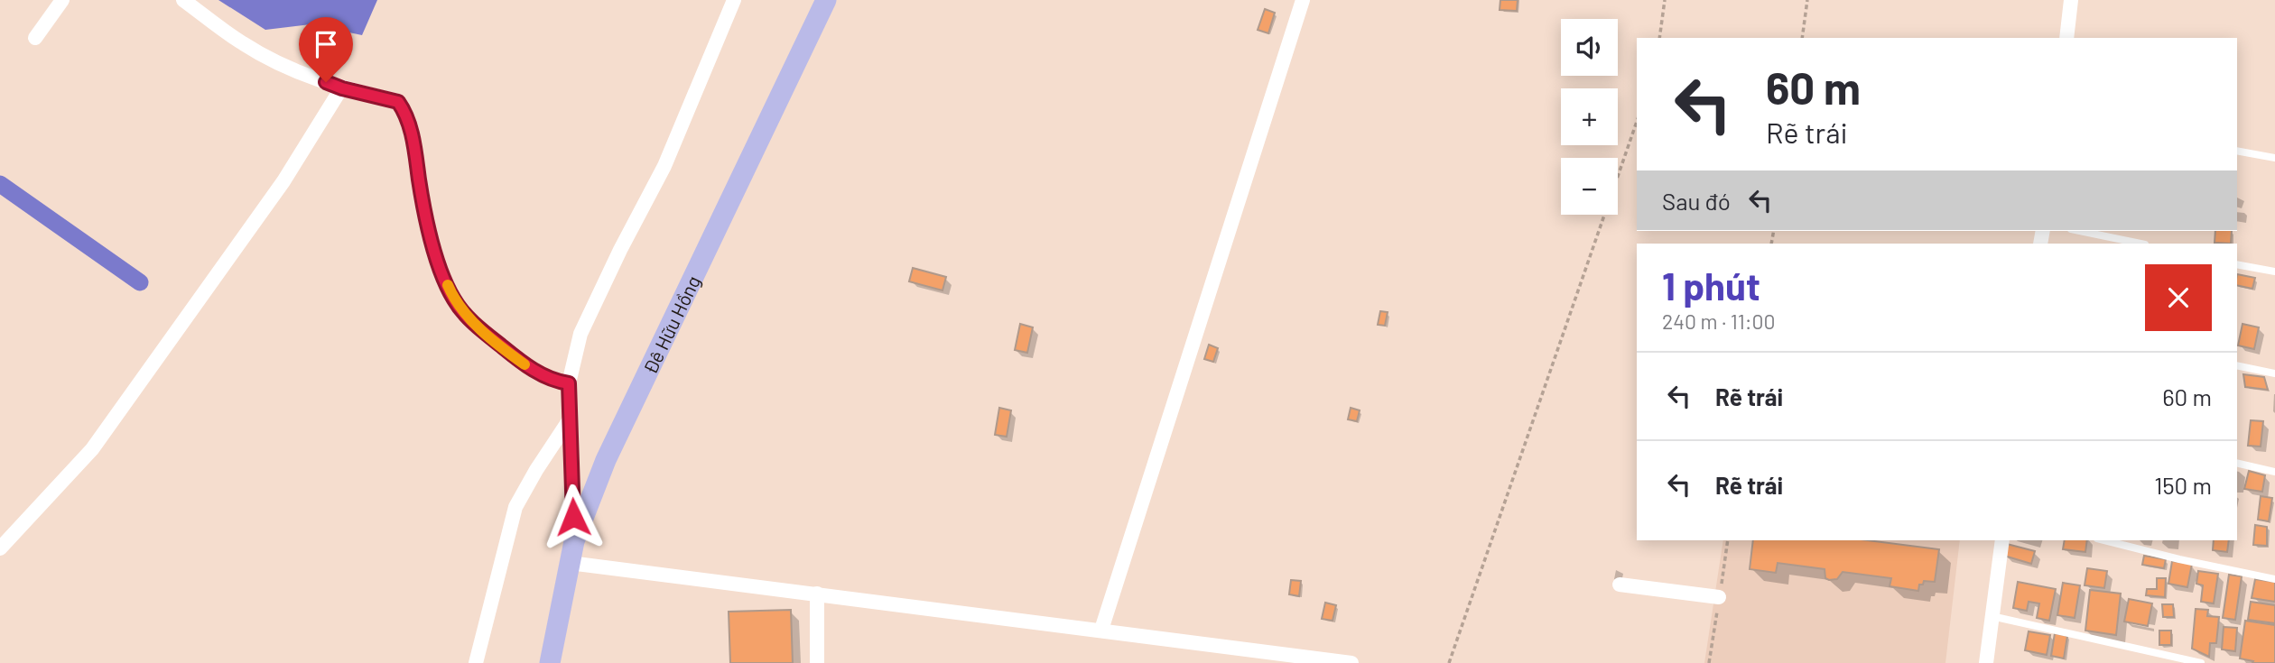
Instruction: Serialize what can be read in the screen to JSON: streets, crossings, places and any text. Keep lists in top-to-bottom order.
{
  "streets": {
    "main road": ["Đê Hữu Hồng"]
  },
  "page": {
    "map_buttons": ["+", "−"],
    "turn": ["60 m", "Rẽ trái"],
    "then": "Sau đó",
    "heading": ["1 phút", "240 m · 11:00"],
    "list": [
      {
        "name": "Rẽ trái",
        "value": "60 m"
      },
      {
        "name": "Rẽ trái",
        "value": "150 m"
      }
    ]
  }
}
